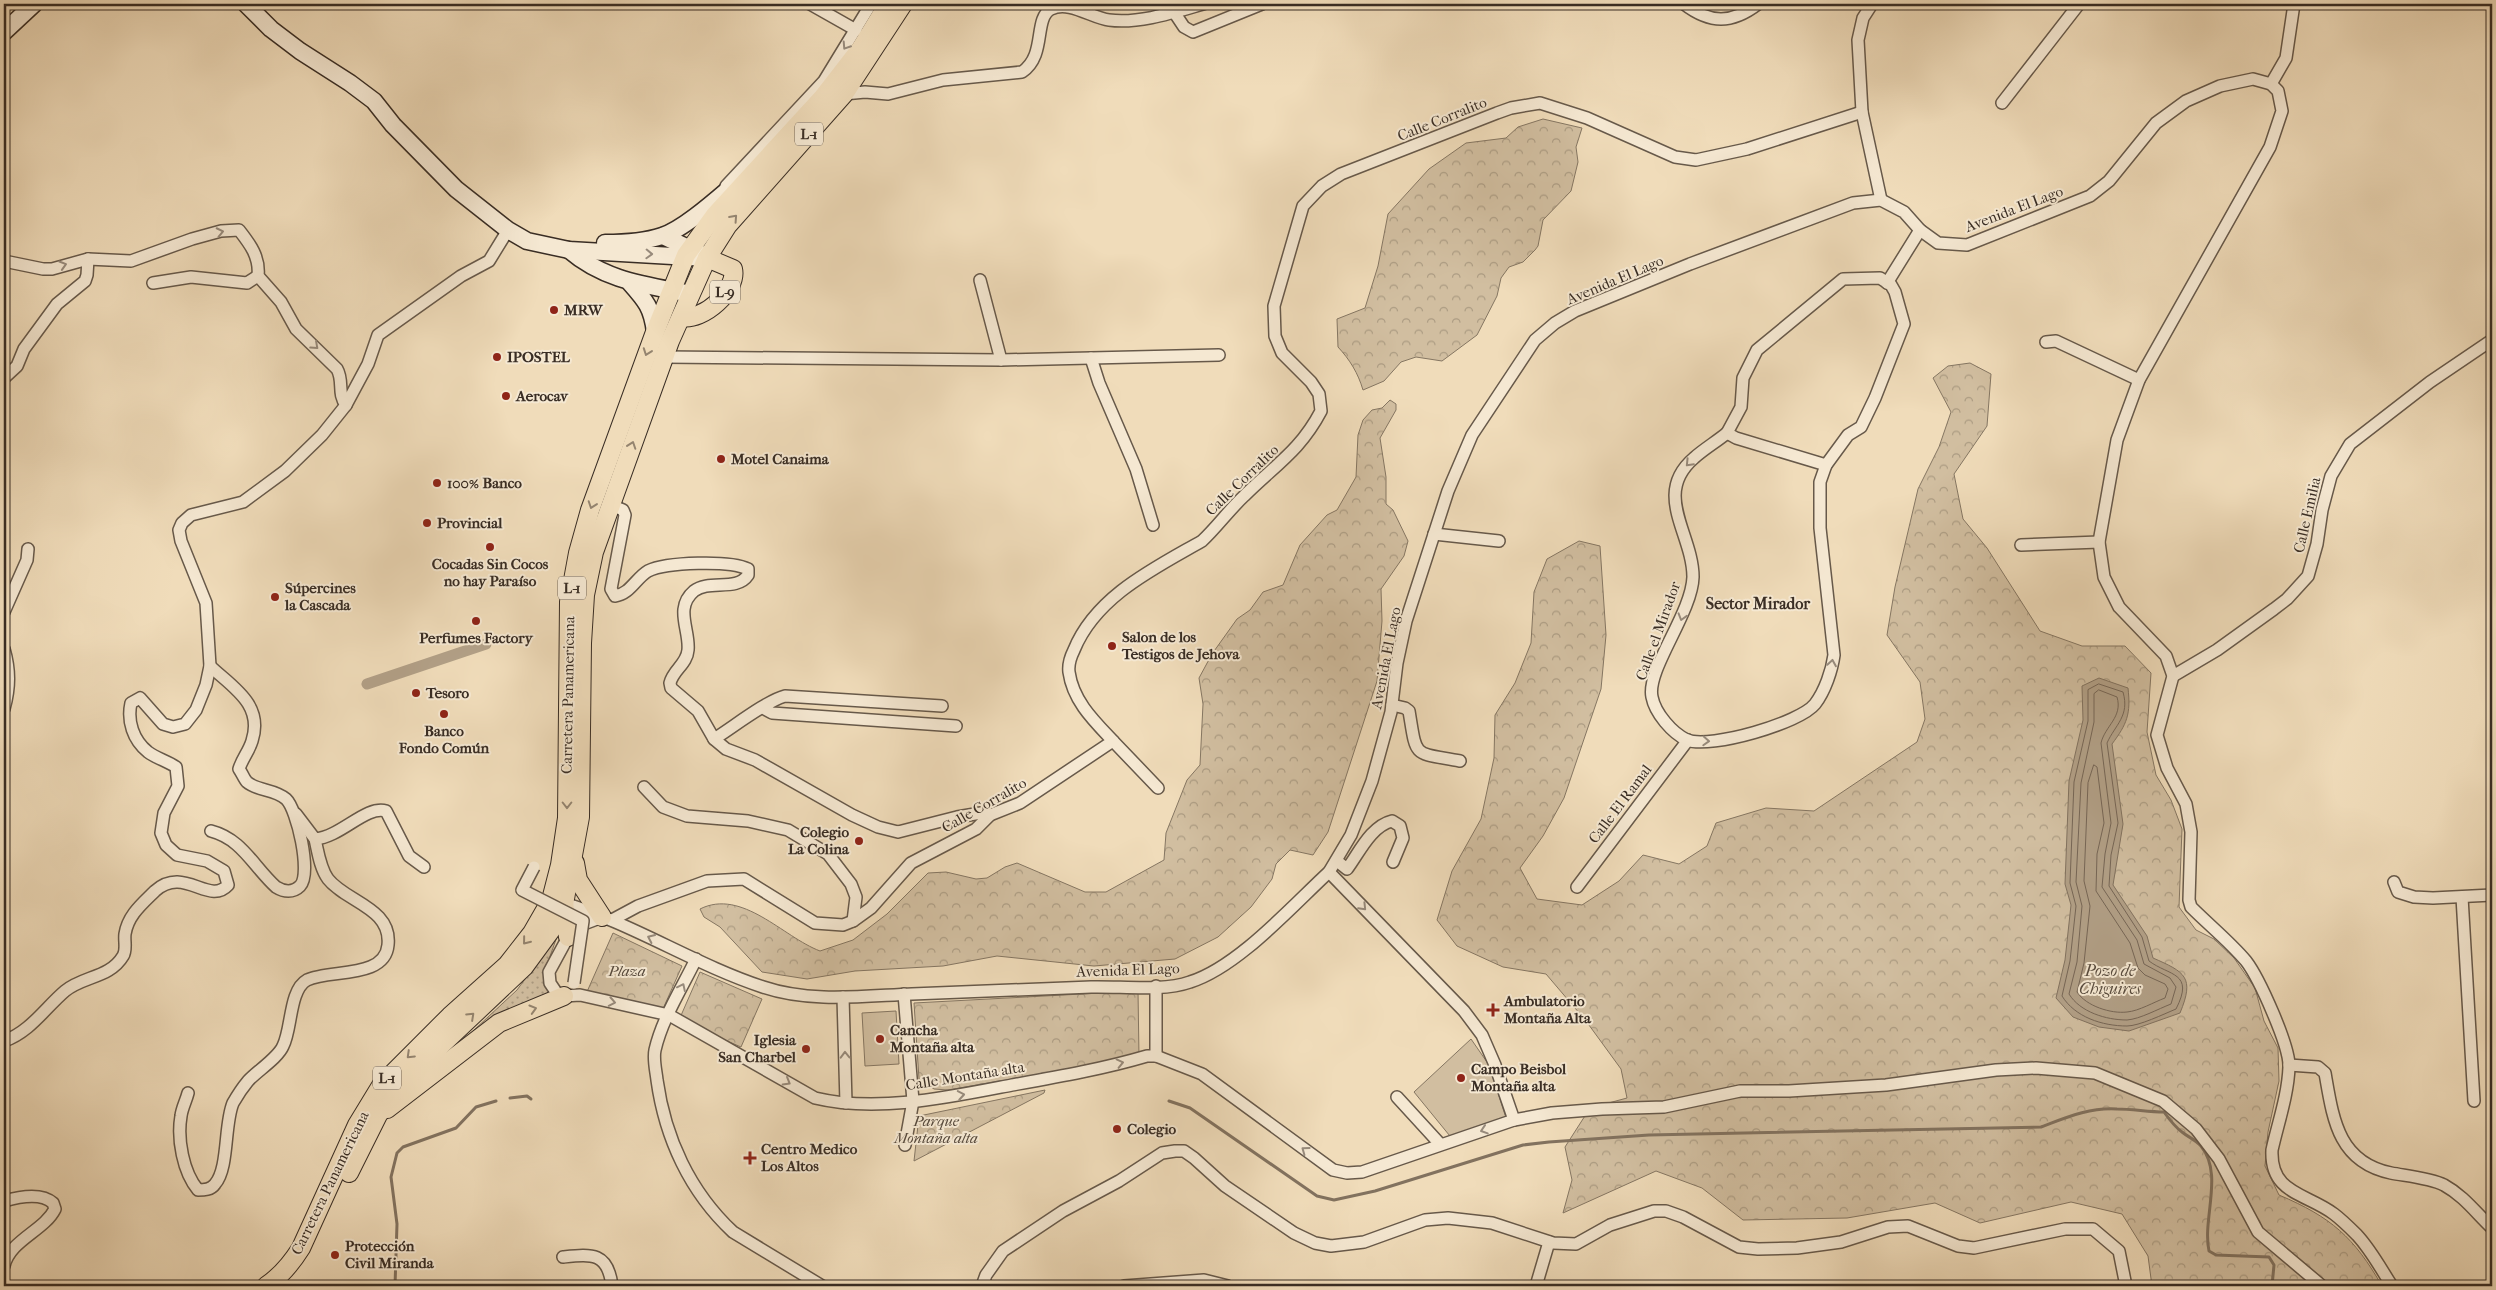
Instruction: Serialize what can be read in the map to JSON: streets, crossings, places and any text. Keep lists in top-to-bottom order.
{
  "streets": {
    "main road": ["L-1", "L-9", "Carretera Panamericana"],
    "street": [
      "Calle Corralito",
      "Avenida El Lago",
      "Calle Emilia",
      "Calle el Mirador",
      "Calle El Ramal",
      "Calle Montaña alta"
    ]
  },
  "crossings": [
    ["Calle Corralito", "L-1"],
    ["Calle Corralito", "Avenida El Lago"],
    ["L-1", "Avenida El Lago"],
    ["L-1", "Carretera Panamericana"],
    ["Avenida El Lago", "Carretera Panamericana"],
    ["L-9", "Carretera Panamericana"],
    ["Calle el Mirador", "Calle El Ramal"]
  ],
  "one_way": ["Calle el Mirador", "Calle Montaña alta"],
  "districts": ["Sector Mirador"],
  "water": ["Pozo de Chiguires"],
  "parks": ["Plaza", "Parque Montaña alta"],
  "places": {
    "other": [
      "MRW",
      "IPOSTEL",
      "Aerocav",
      "Motel Canaima",
      "100% Banco",
      "Provincial",
      "Cocadas Sin Cocos no hay Paraíso",
      "Súpercines la Cascada",
      "Perfumes Factory",
      "Salon de los Testigos de Jehova",
      "Tesoro",
      "Banco Fondo Común",
      "Colegio La Colina",
      "Cancha Montaña alta",
      "Iglesia San Charbel",
      "Campo Beisbol Montaña alta",
      "Colegio",
      "Protección Civil Miranda"
    ],
    "health": ["Ambulatorio Montaña Alta", "Centro Medico Los Altos"]
  }
}
